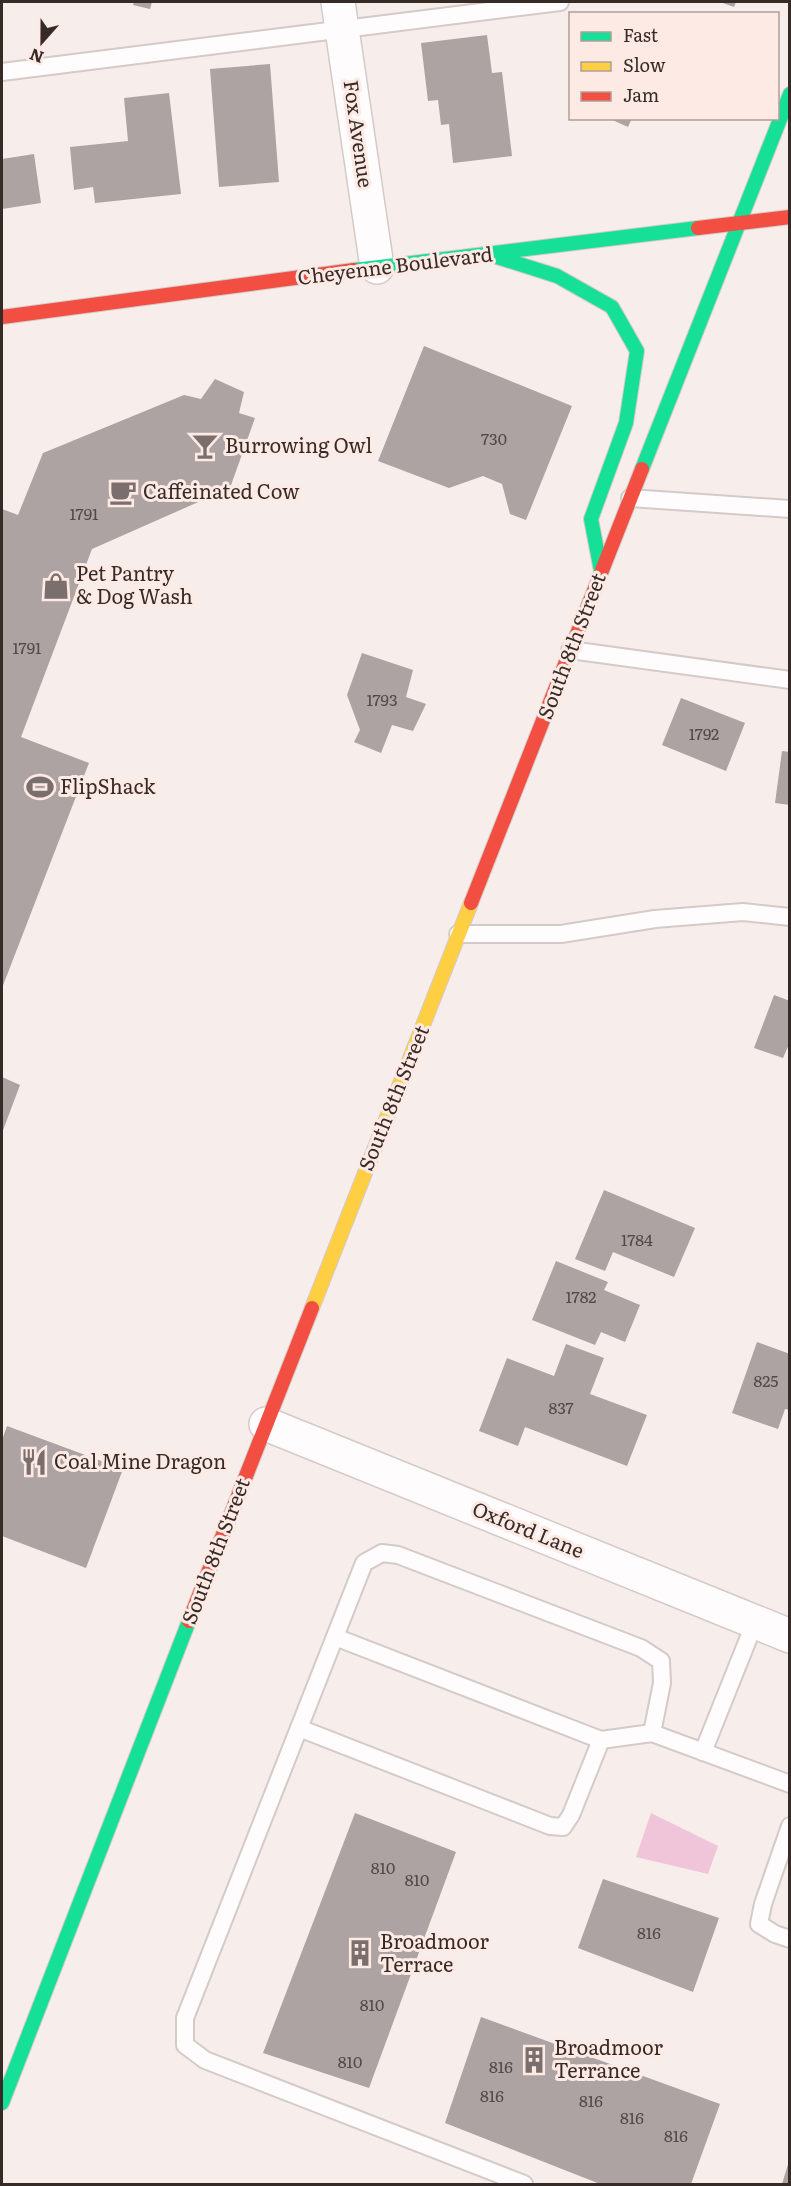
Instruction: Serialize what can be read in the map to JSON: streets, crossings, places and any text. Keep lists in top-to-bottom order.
{
  "streets": {
    "main road": ["Cheyenne Boulevard", "South 8th Street"],
    "street": ["Fox Avenue", "Oxford Lane"]
  },
  "crossings": [
    ["Fox Avenue", "Cheyenne Boulevard"],
    ["Cheyenne Boulevard", "South 8th Street"],
    ["South 8th Street", "Oxford Lane"]
  ],
  "places": {
    "bar": ["Burrowing Owl"],
    "cafe": ["Caffeinated Cow"],
    "shop": ["Pet Pantry & Dog Wash"],
    "sports": ["FlipShack"],
    "restaurant": ["Coal Mine Dragon"],
    "building": ["Broadmoor Terrace", "Broadmoor Terrance"]
  },
  "house_numbers": [
    "730",
    "1791",
    "1791",
    "1793",
    "1792",
    "1784",
    "1782",
    "825",
    "837",
    "810",
    "810",
    "816",
    "810",
    "810",
    "816",
    "816",
    "816",
    "816",
    "816"
  ],
  "legend": ["Fast", "Slow", "Jam"],
  "north": "bottom"
}
